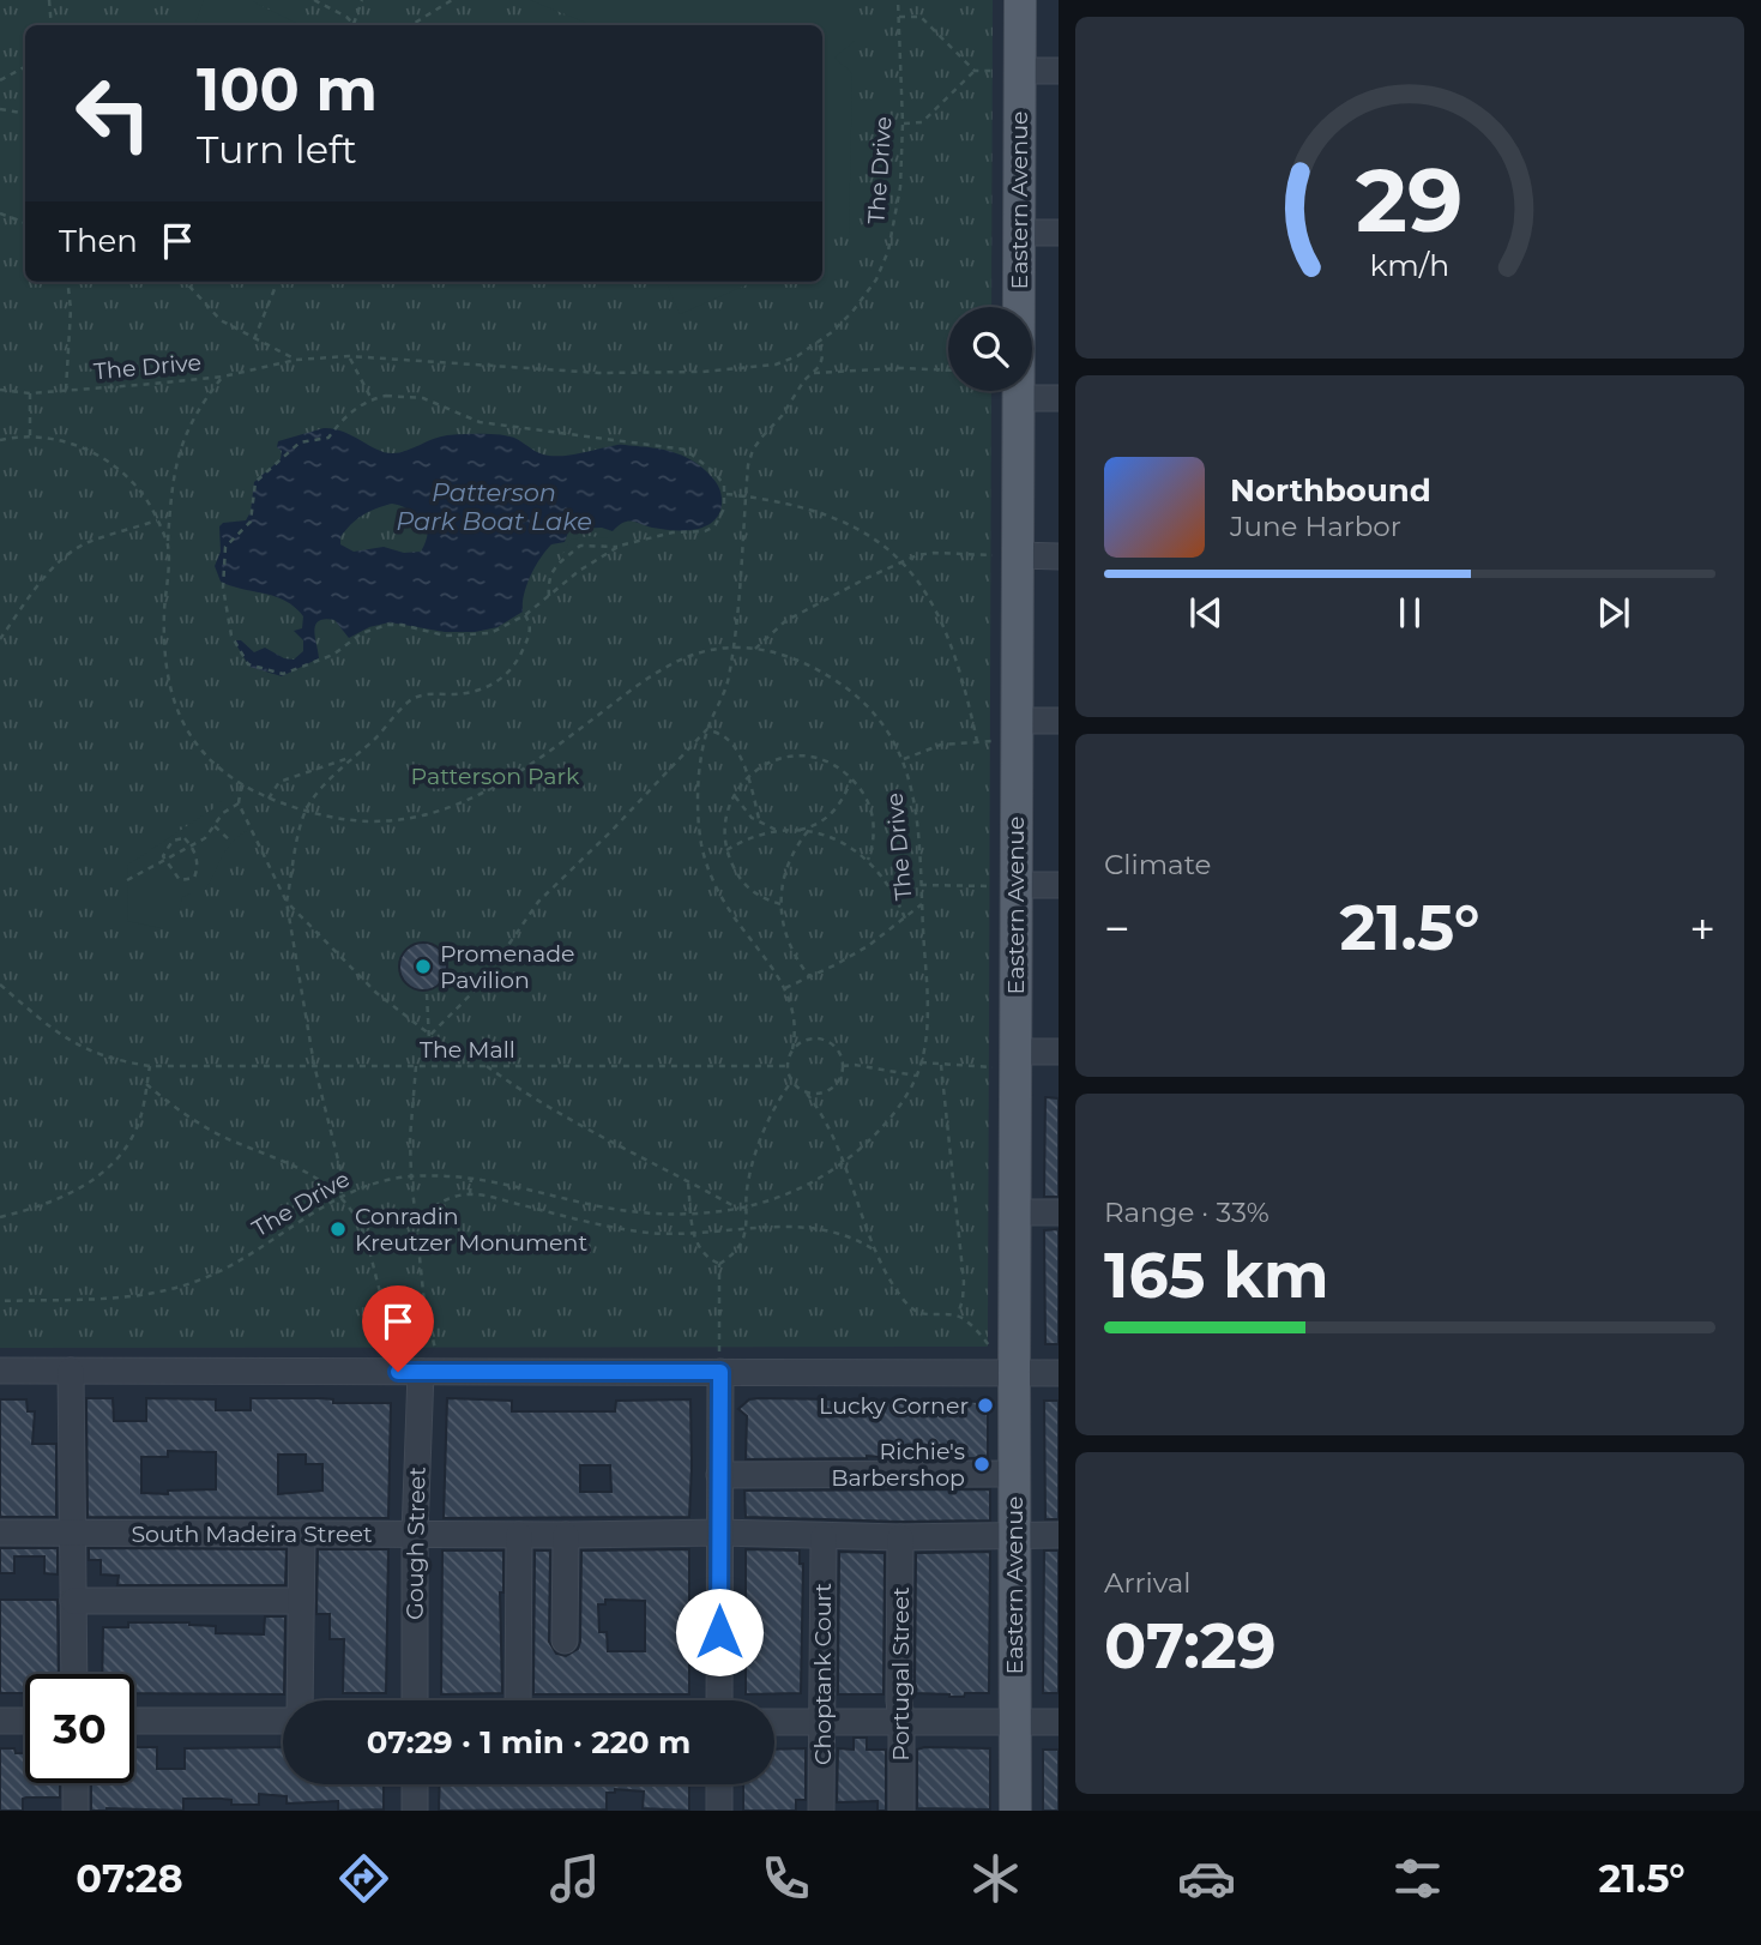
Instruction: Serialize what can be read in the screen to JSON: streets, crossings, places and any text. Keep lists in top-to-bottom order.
{
  "streets": {
    "main road": ["Eastern Avenue"],
    "street": [
      "South Madeira Street",
      "Gough Street",
      "Choptank Court",
      "Portugal Street"
    ],
    "path": ["The Drive", "The Mall"]
  },
  "crossings": [
    ["Eastern Avenue", "South Madeira Street"],
    ["South Madeira Street", "Gough Street"],
    ["South Madeira Street", "Choptank Court"],
    ["South Madeira Street", "Portugal Street"]
  ],
  "water": ["Patterson Park Boat Lake"],
  "parks": ["Patterson Park"],
  "places": [
    "Promenade Pavilion",
    "Conradin Kreutzer Monument",
    "Lucky Corner",
    "Richie's Barbershop"
  ],
  "page": {
    "turn": ["100 m", "Turn left"],
    "then": "Then",
    "song": ["Northbound", "June Harbor"],
    "tile": [
      "Climate",
      ["Range · 33%", "165 km"],
      ["Arrival", "07:29"]
    ],
    "heat": ["−", "21.5°", "+"],
    "limit": "30",
    "trip": "07:29 · 1 min · 220 m",
    "tabs": ["07:28", "21.5°"],
    "gauge": ["29", "km/h"]
  }
}
